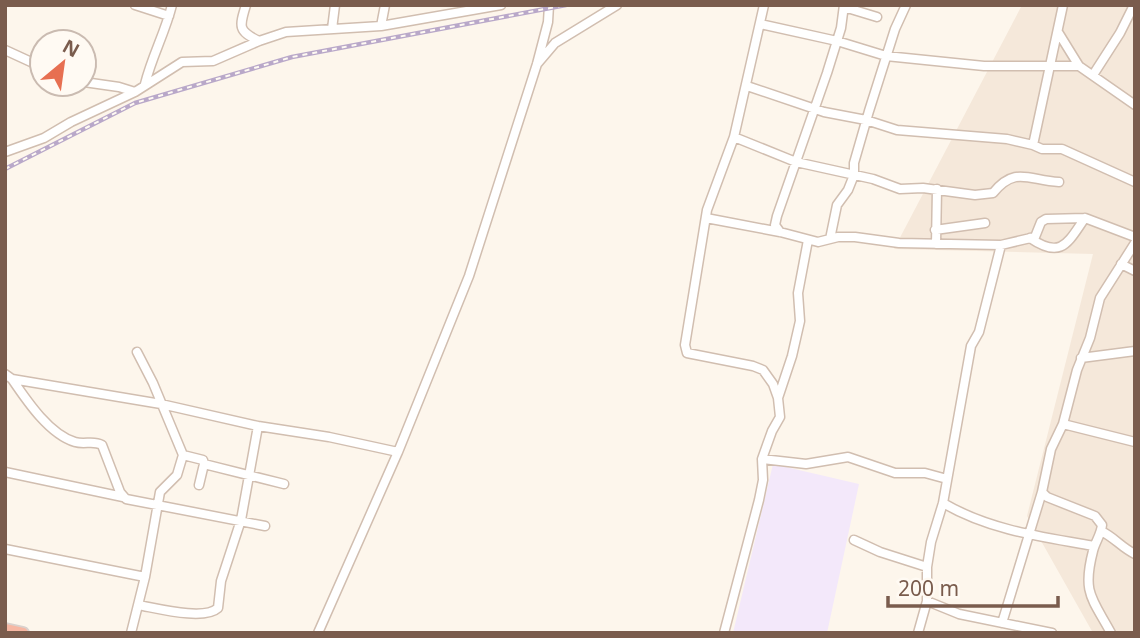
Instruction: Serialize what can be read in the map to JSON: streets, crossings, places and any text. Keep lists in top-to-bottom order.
{
  "scale_bar": "200 m",
  "north": "top right"
}
